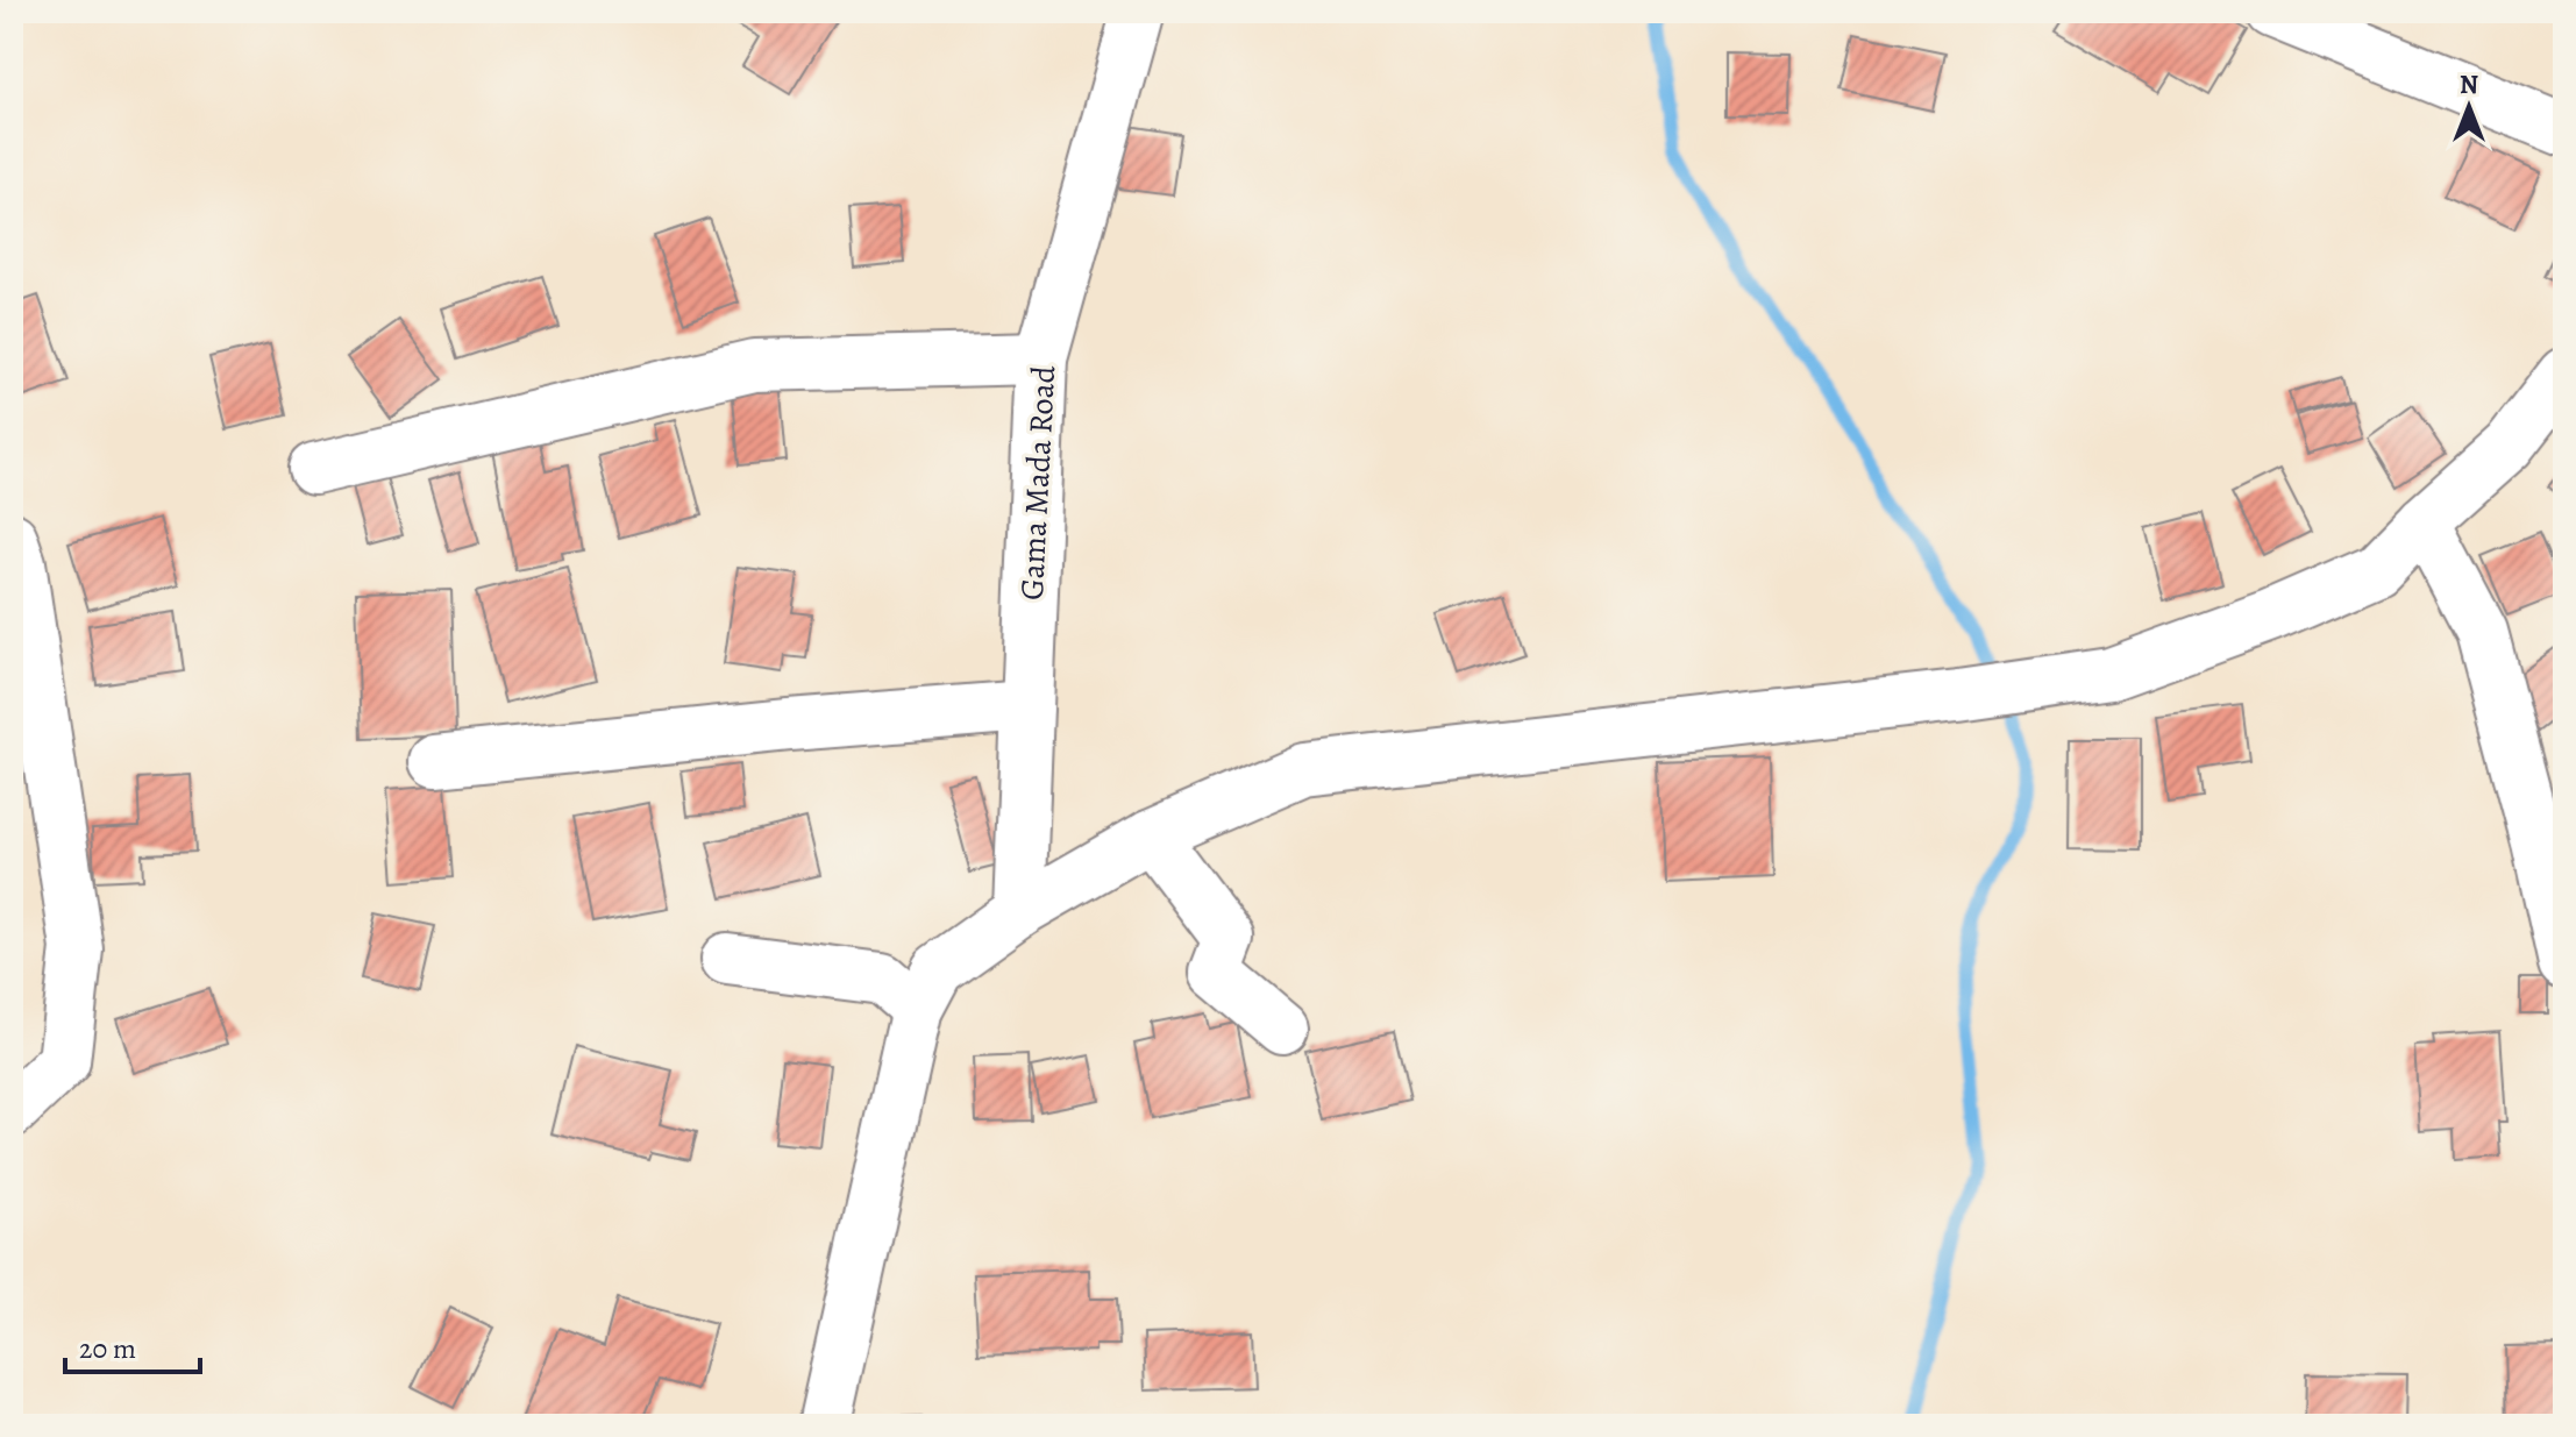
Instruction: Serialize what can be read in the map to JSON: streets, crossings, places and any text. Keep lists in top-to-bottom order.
{
  "streets": {
    "street": ["Gama Mada Road"]
  },
  "scale_bar": "20 m",
  "north": "top"
}
